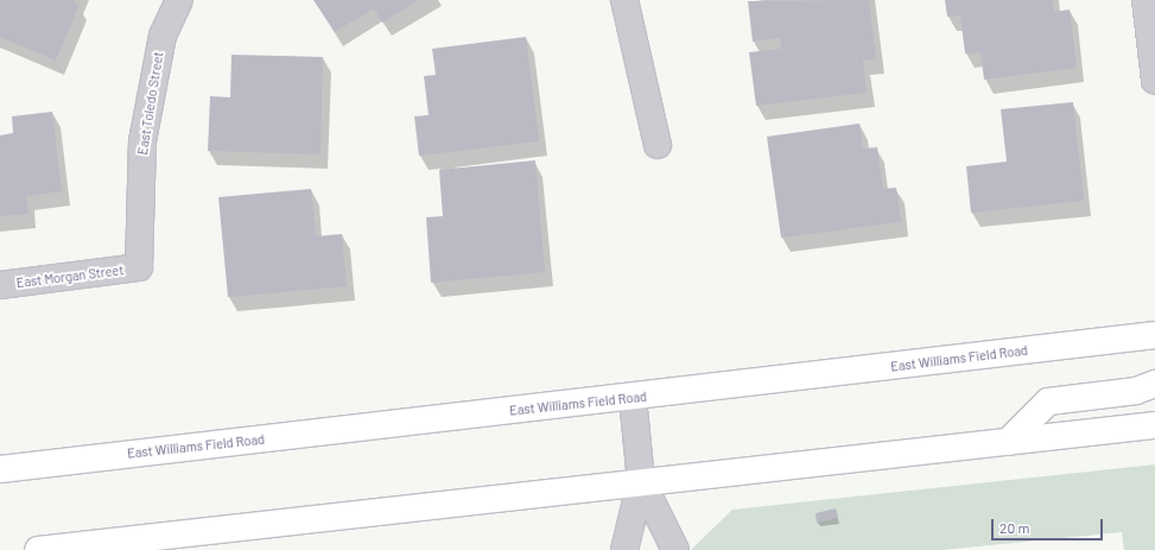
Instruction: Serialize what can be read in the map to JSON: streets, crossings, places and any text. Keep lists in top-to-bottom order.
{
  "streets": {
    "main road": ["East Williams Field Road"],
    "street": ["East Toledo Street", "East Morgan Street"]
  },
  "crossings": [
    ["East Toledo Street", "East Morgan Street"]
  ],
  "scale_bar": "20 m"
}
